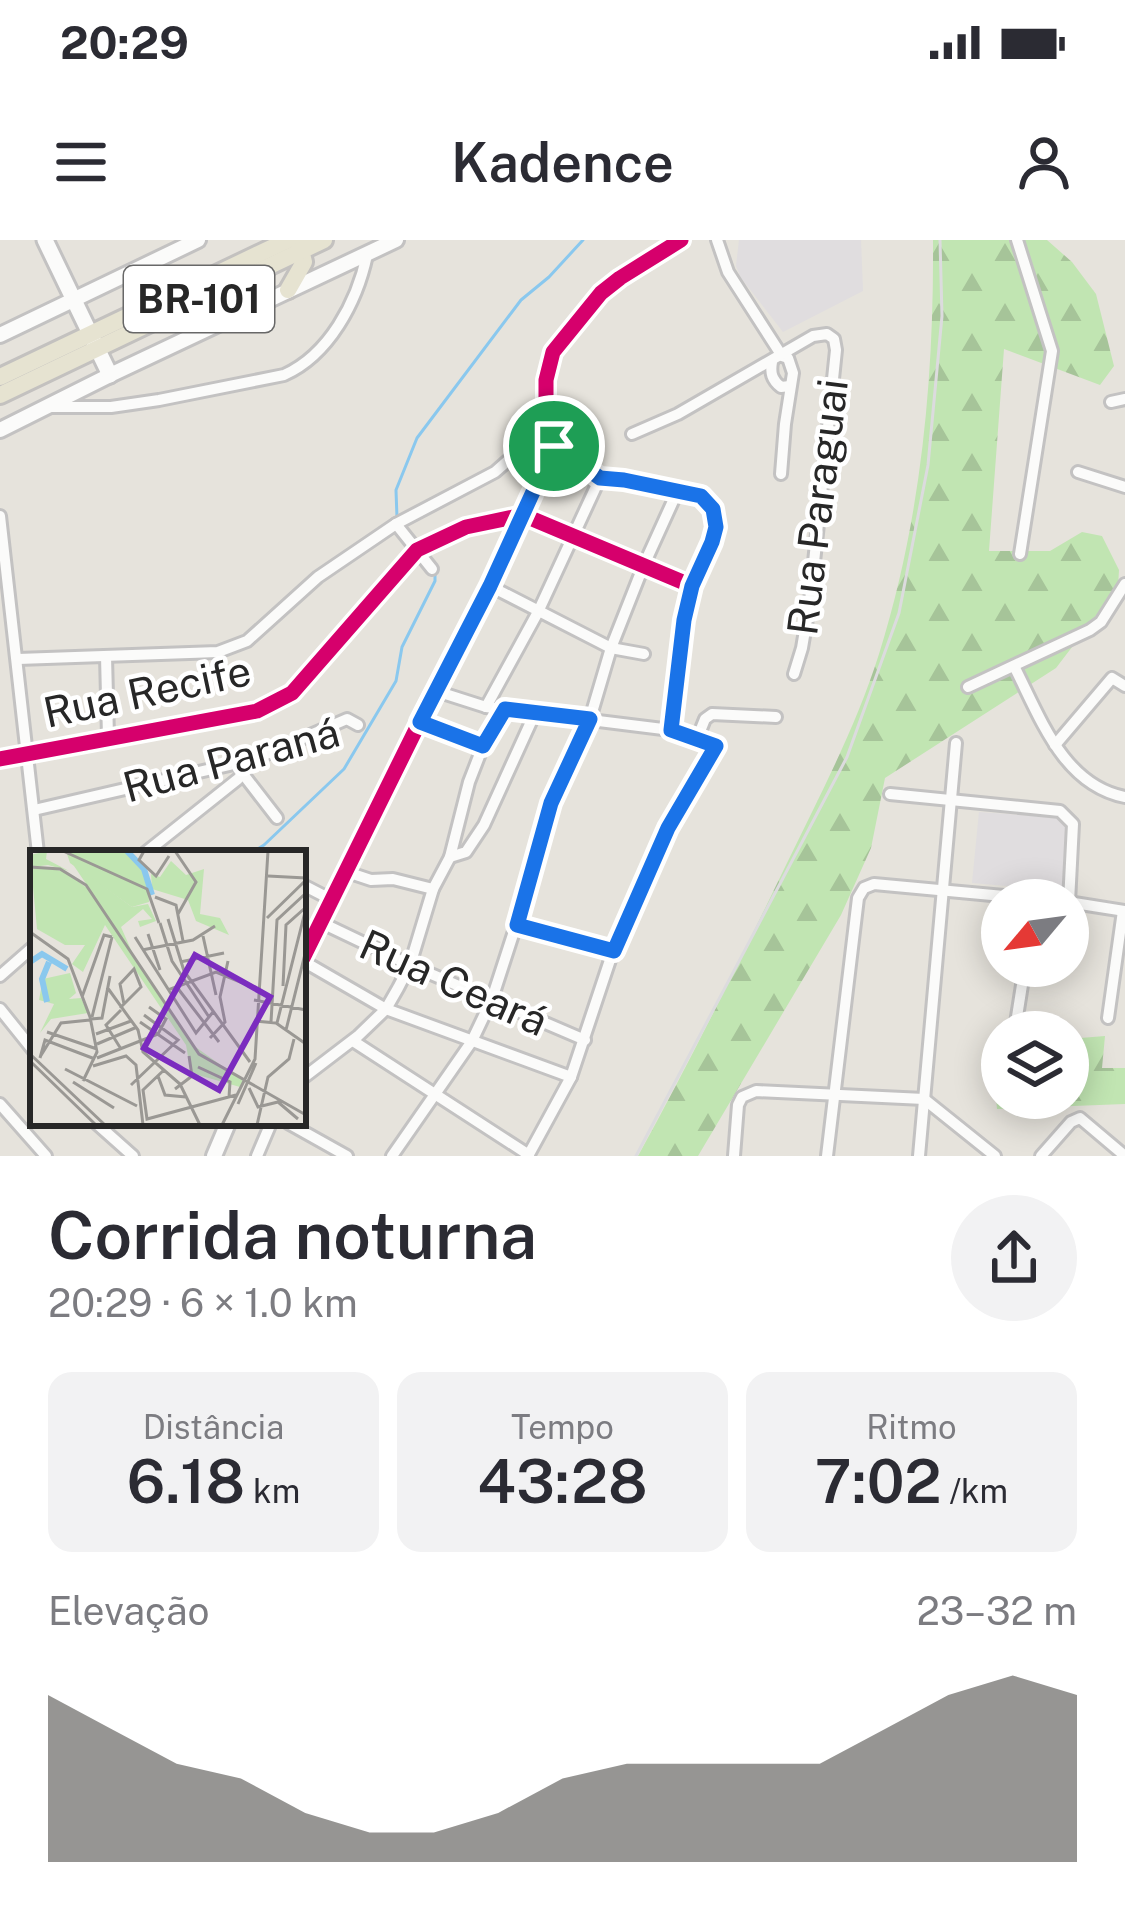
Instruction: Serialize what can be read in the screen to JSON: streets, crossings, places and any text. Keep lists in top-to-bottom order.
{
  "streets": {
    "main road": ["BR-101"],
    "street": [
      "Rua Paraguai",
      "Rua Recife",
      "Rua Paraná",
      "Rua Ceará"
    ]
  },
  "north": "bottom left",
  "page": {
    "status": "20:29",
    "header": "Kadence",
    "heading": ["Corrida noturna", "20:29 · 6 × 1.0 km"],
    "stats": [
      ["Distância", "6.18 km"],
      ["Tempo", "43:28"],
      ["Ritmo", "7:02 /km"]
    ],
    "chart": ["Elevação", "23–32 m"]
  }
}
